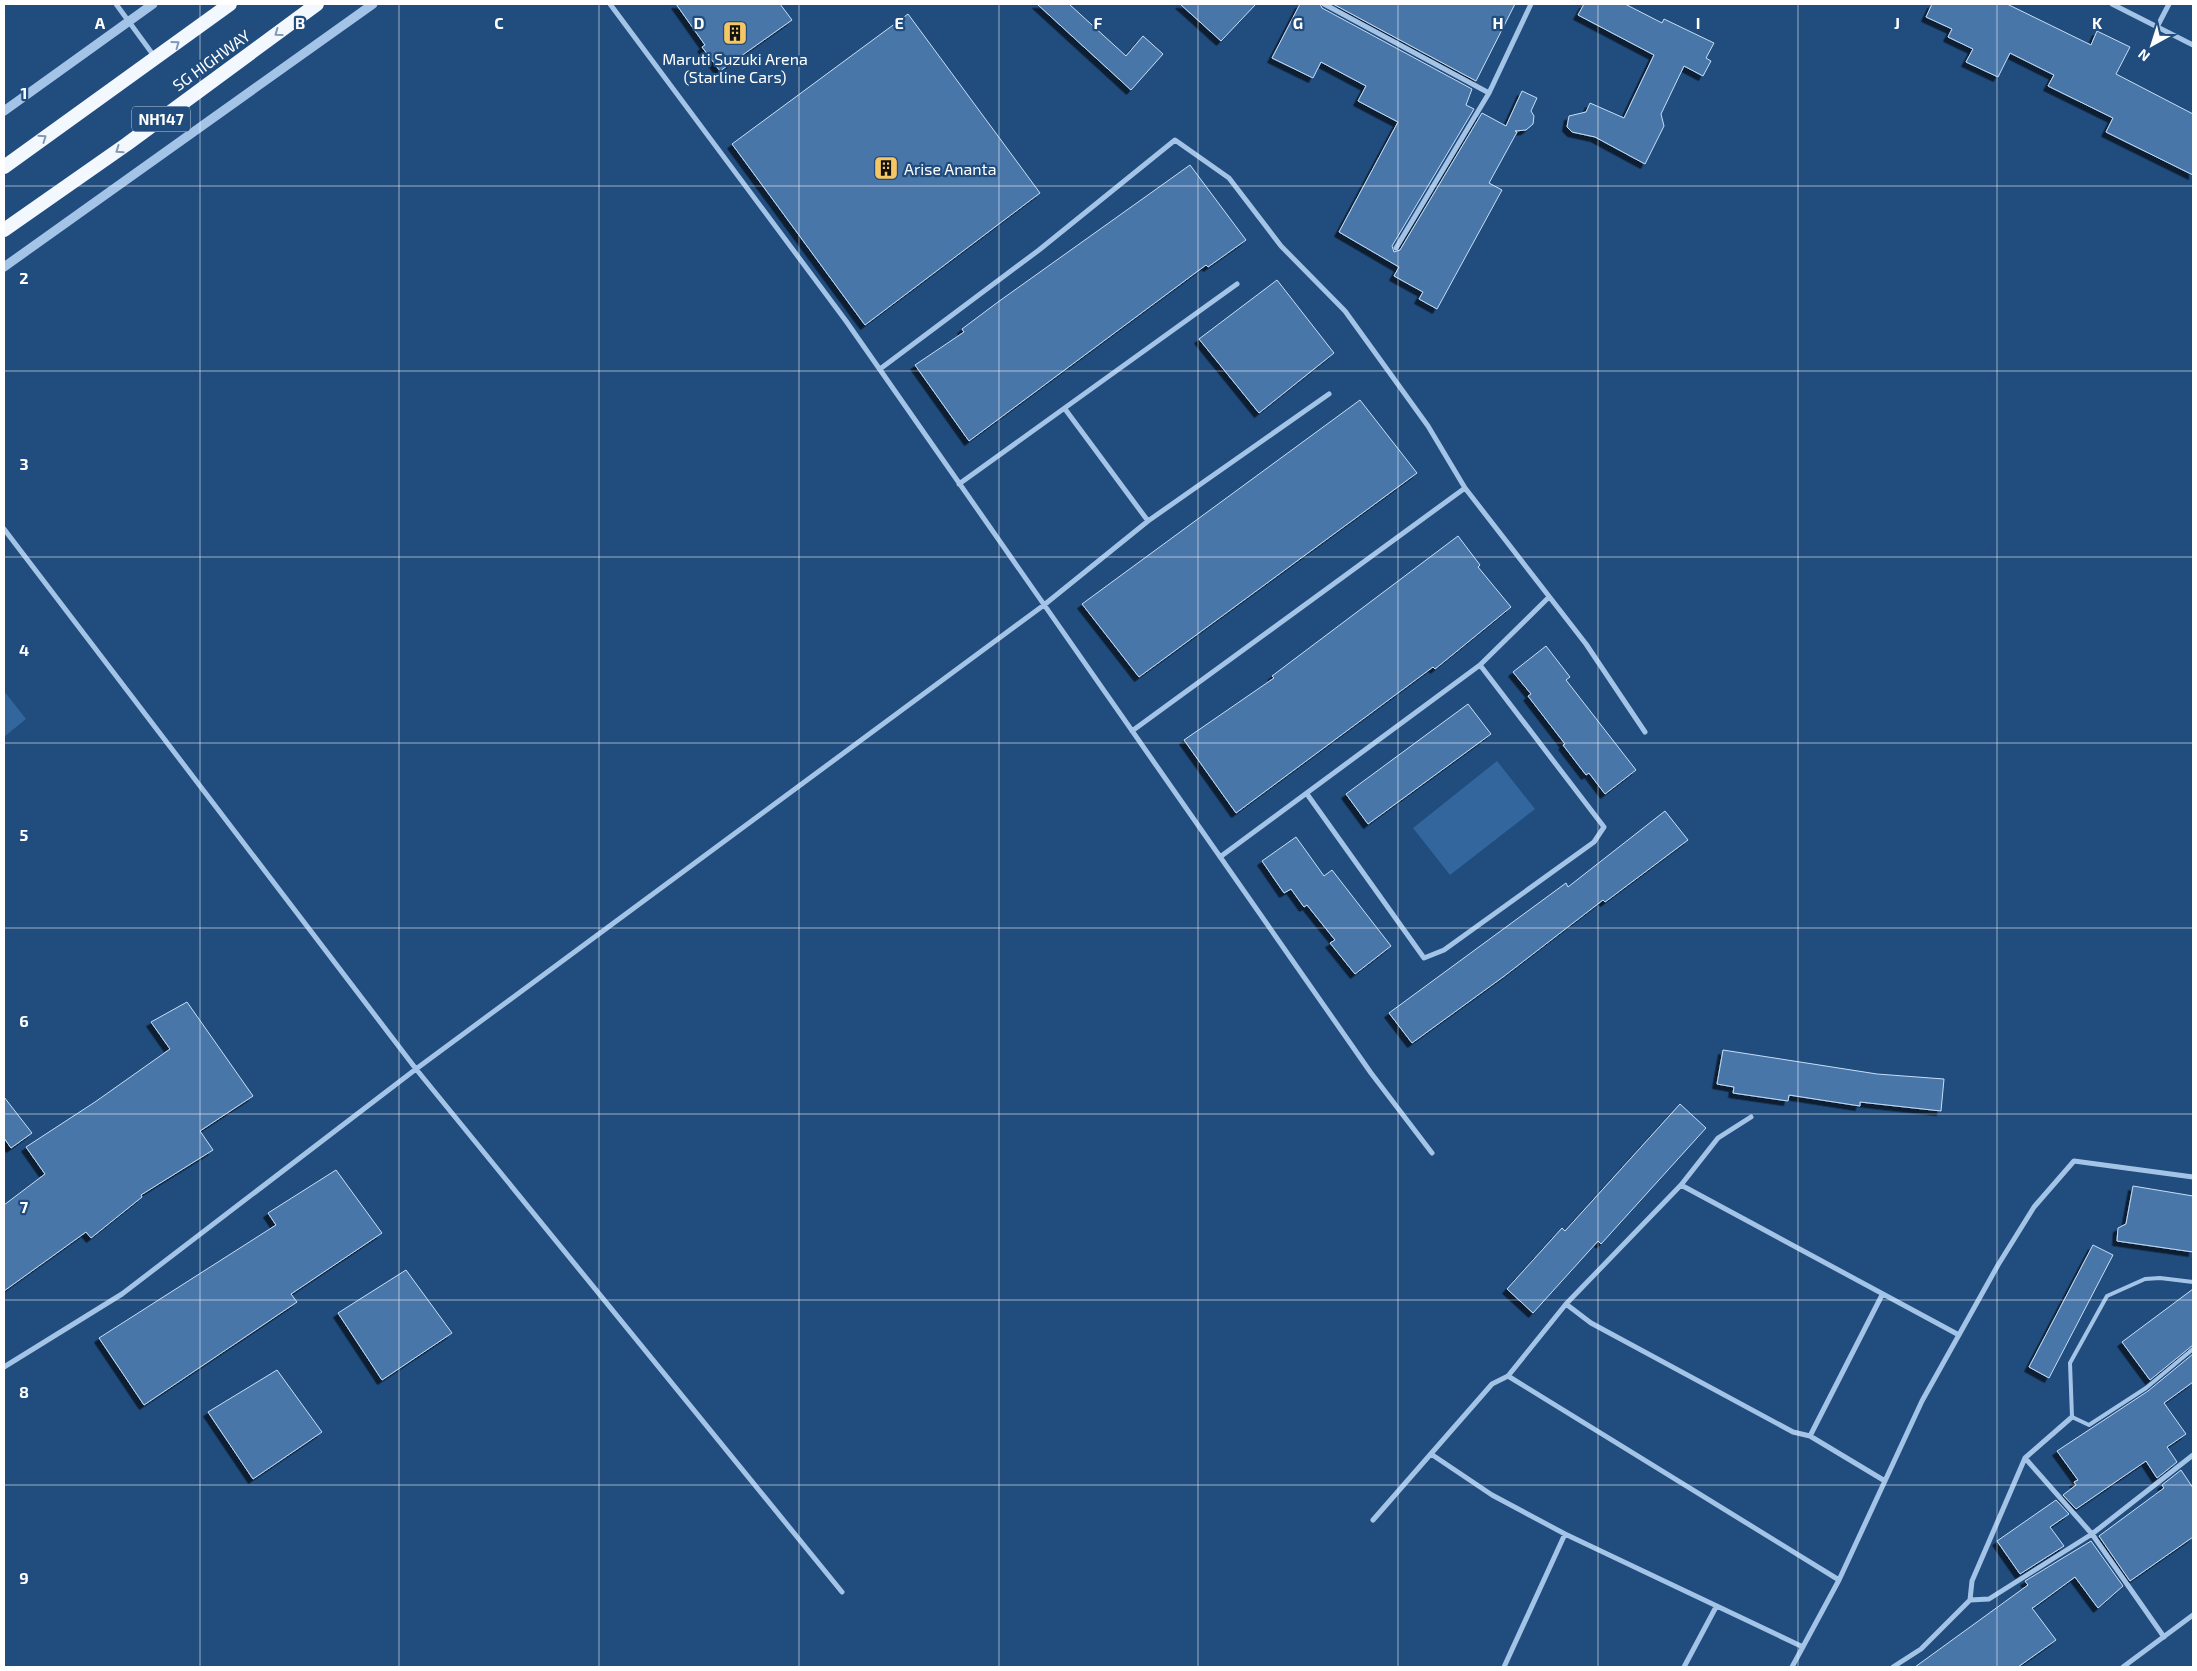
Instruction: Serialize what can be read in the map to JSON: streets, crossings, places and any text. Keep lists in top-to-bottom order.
{
  "streets": {
    "highway": ["SG HIGHWAY", "NH147"]
  },
  "places": {
    "building": ["Maruti Suzuki Arena (Starline Cars)", "Arise Ananta"]
  },
  "north": "bottom left",
  "grid": {
    "columns": [
      "A",
      "B",
      "C",
      "D",
      "E",
      "F",
      "G",
      "H",
      "I",
      "J",
      "K"
    ],
    "rows": [
      "1",
      "2",
      "3",
      "4",
      "5",
      "6",
      "7",
      "8",
      "9"
    ]
  }
}
